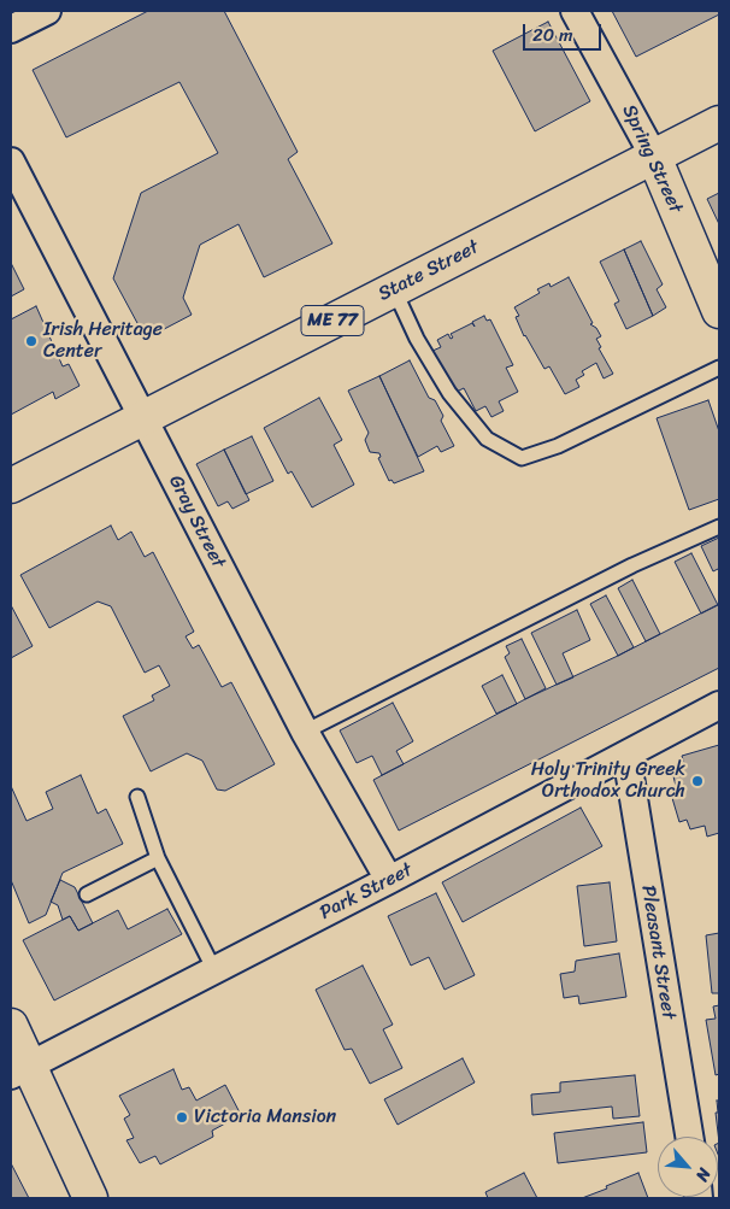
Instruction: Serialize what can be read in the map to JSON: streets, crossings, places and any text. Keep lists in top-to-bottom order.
{
  "streets": {
    "main road": ["Spring Street", "State Street", "ME 77"],
    "street": ["Gray Street", "Park Street", "Pleasant Street"]
  },
  "crossings": [
    ["Spring Street", "State Street"],
    ["State Street", "Gray Street"],
    ["Gray Street", "Park Street"],
    ["Park Street", "Pleasant Street"]
  ],
  "places": ["Irish Heritage Center", "Holy Trinity Greek Orthodox Church", "Victoria Mansion"],
  "scale_bar": "20 m",
  "north": "bottom right"
}
